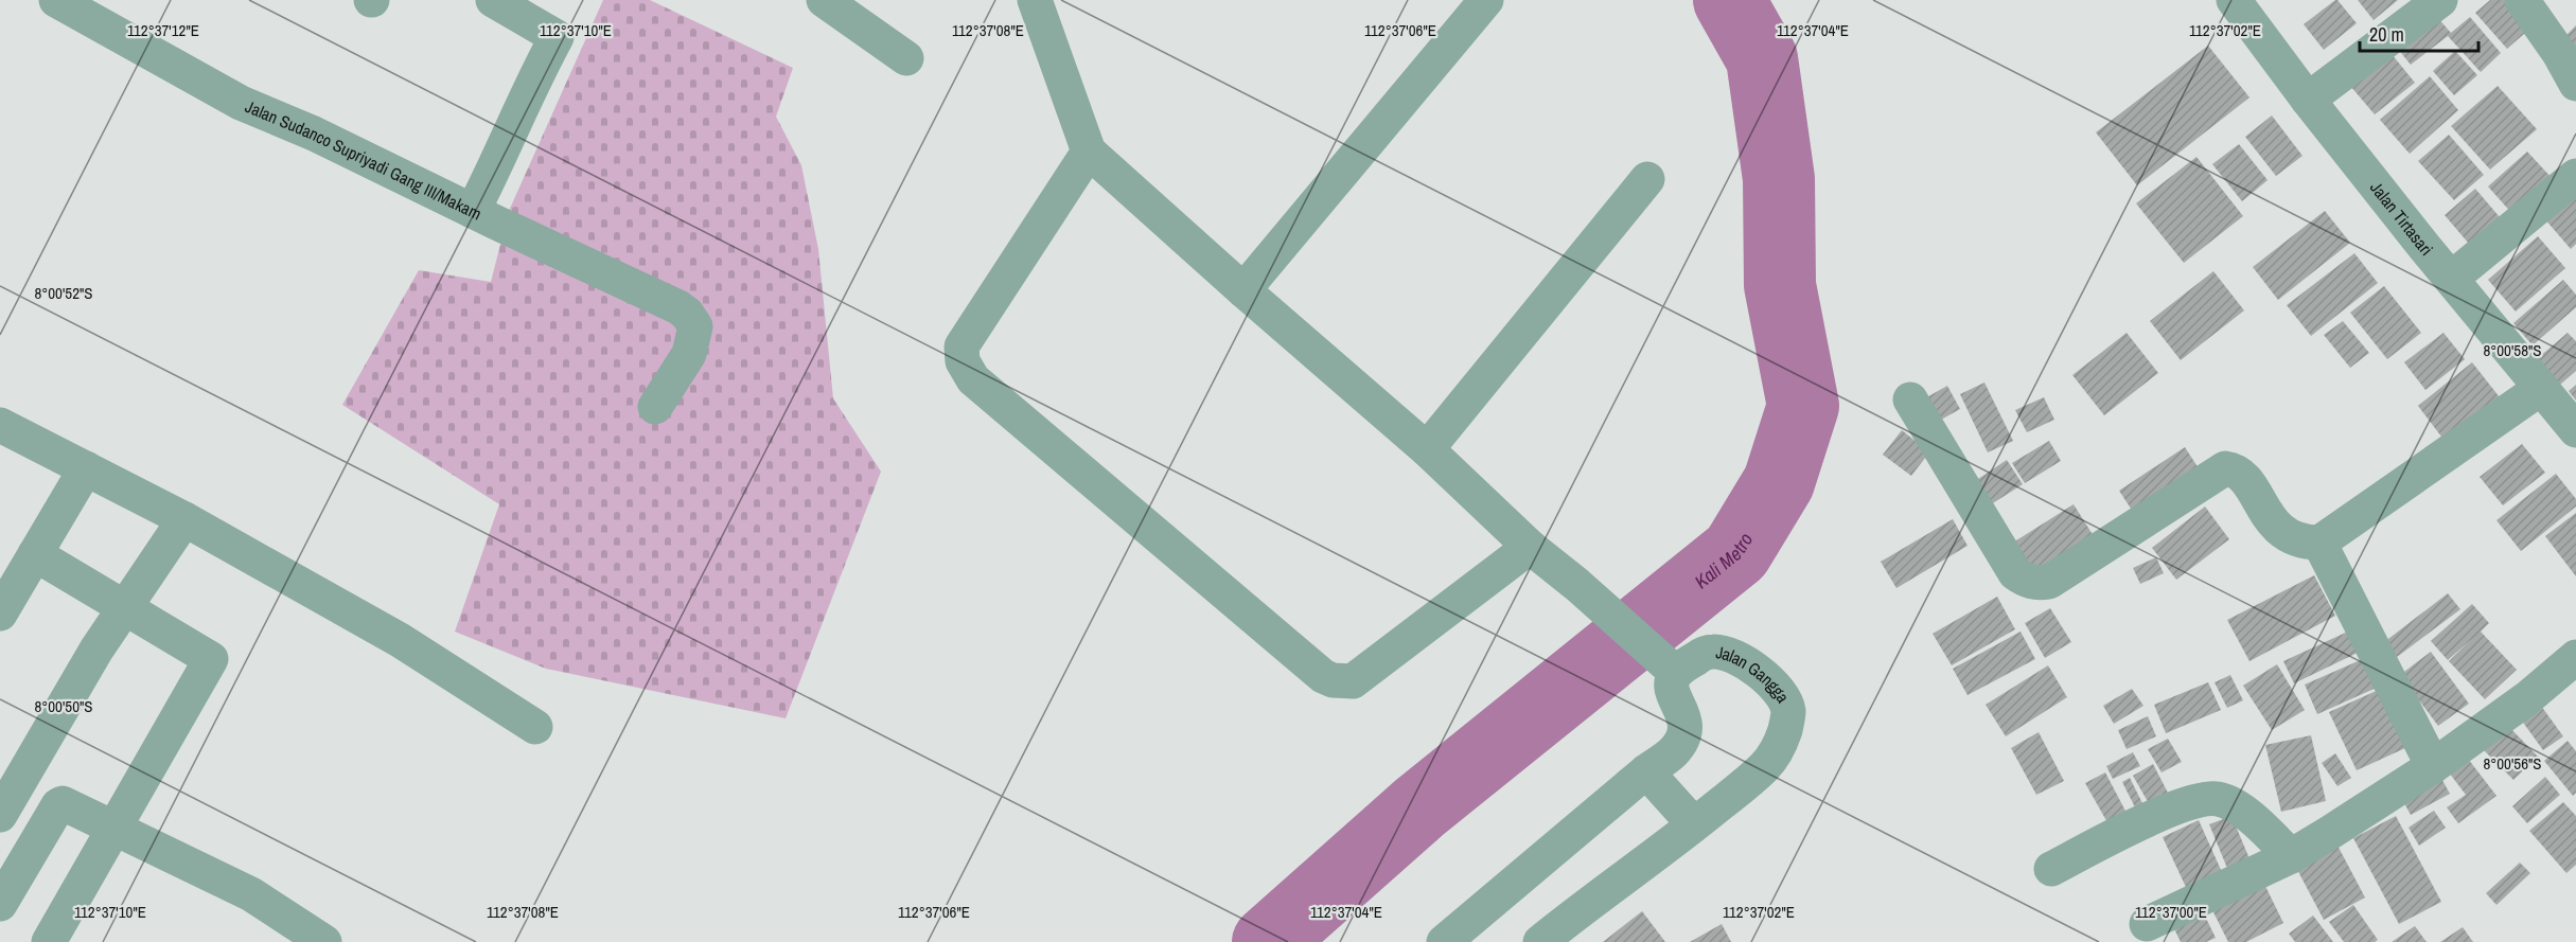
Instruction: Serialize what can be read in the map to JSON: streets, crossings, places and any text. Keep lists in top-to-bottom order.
{
  "streets": {
    "street": ["Jalan Sudanco Supriyadi Gang III/Makam", "Jalan Tirtasari", "Jalan Gangga"]
  },
  "water": ["Kali Metro"],
  "scale_bar": "20 m",
  "coordinates": [
    "112°37'12\"E",
    "112°37'10\"E",
    "112°37'08\"E",
    "112°37'06\"E",
    "112°37'04\"E",
    "112°37'02\"E",
    "8°00'52\"S",
    "8°00'58\"S",
    "8°00'50\"S",
    "8°00'56\"S",
    "112°37'00\"E"
  ]
}
